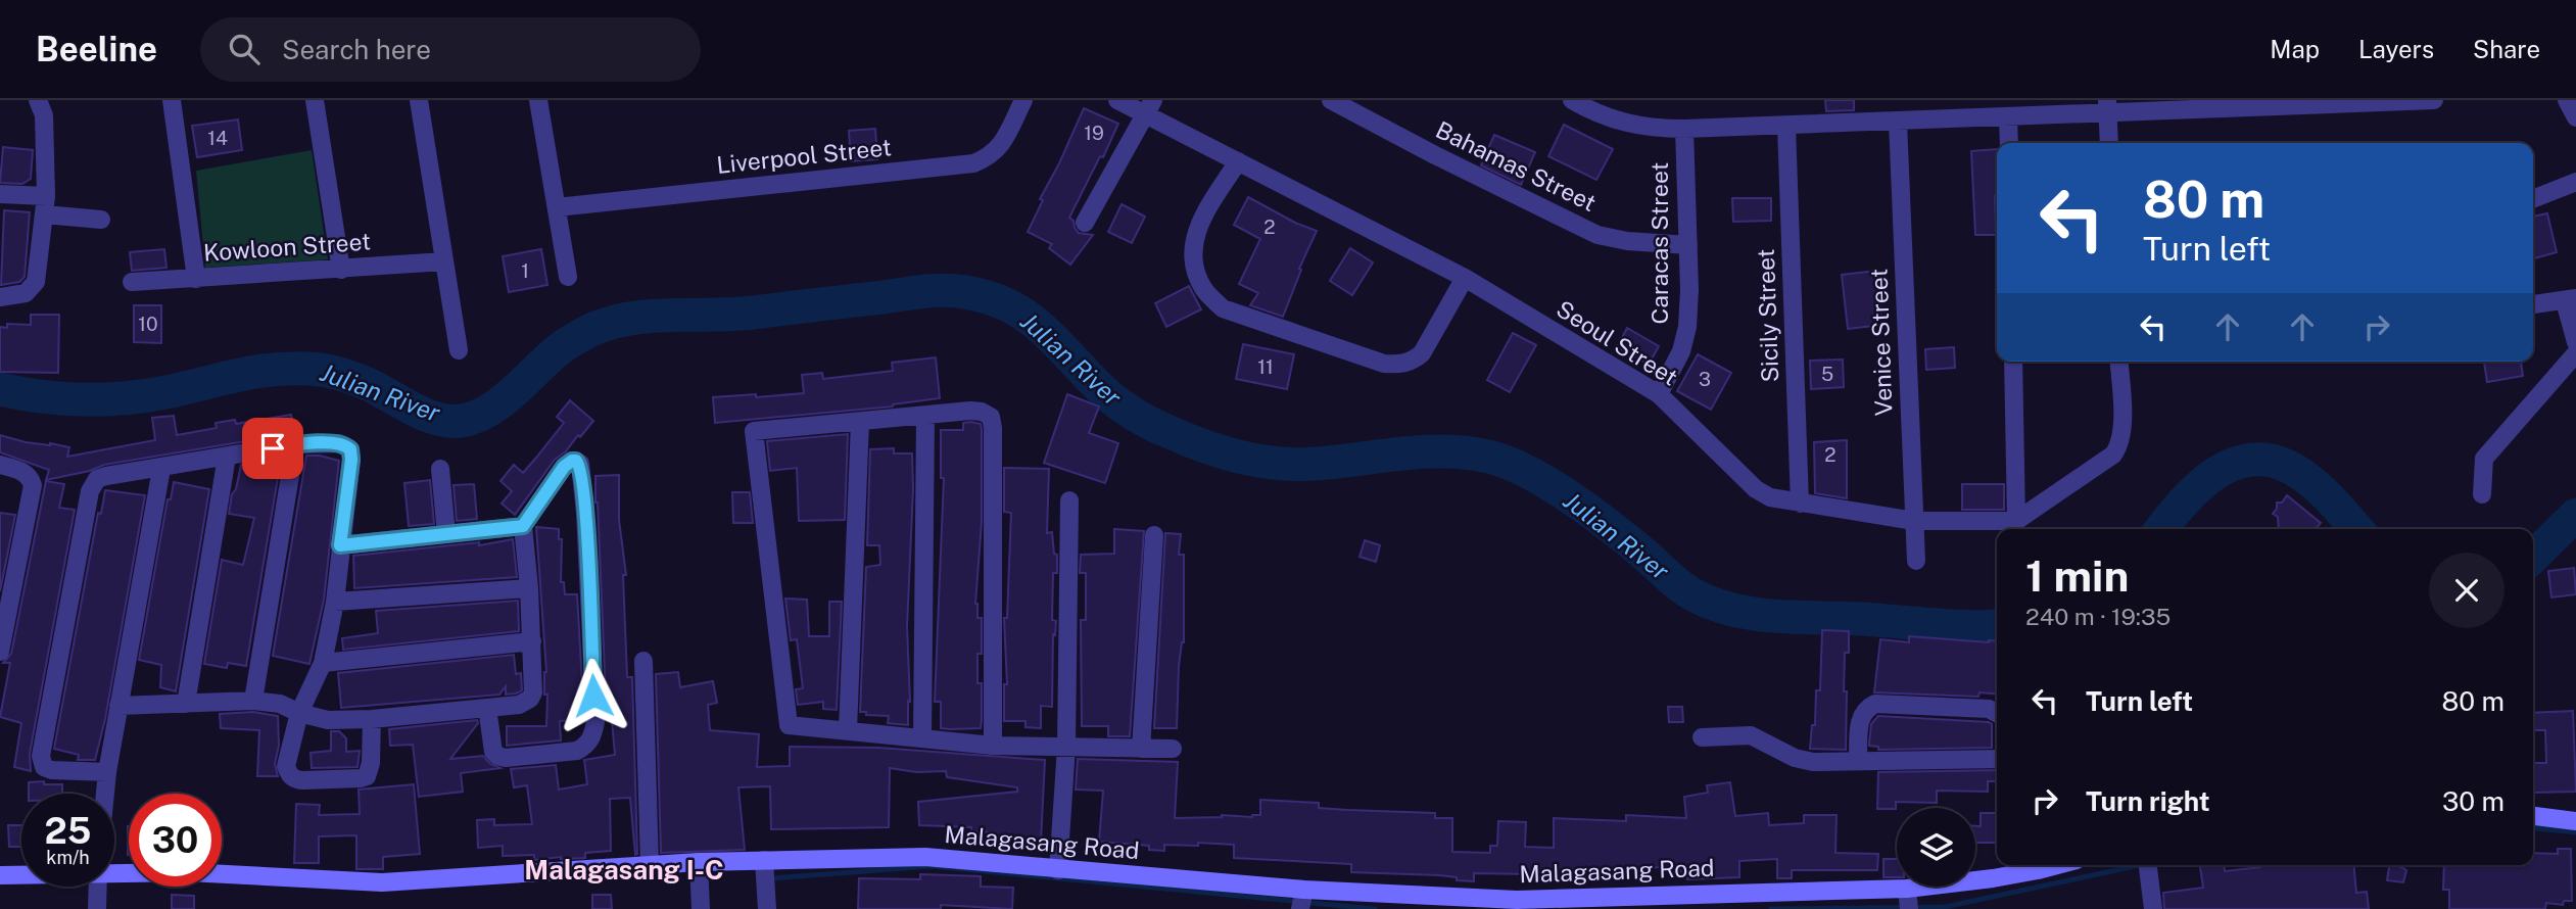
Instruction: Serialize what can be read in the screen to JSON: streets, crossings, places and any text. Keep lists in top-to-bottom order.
{
  "streets": {
    "main road": ["Malagasang Road"],
    "street": [
      "Liverpool Street",
      "Bahamas Street",
      "Caracas Street",
      "Kowloon Street",
      "Sicily Street",
      "Venice Street",
      "Seoul Street"
    ]
  },
  "crossings": [
    ["Bahamas Street", "Caracas Street"],
    ["Caracas Street", "Seoul Street"],
    ["Sicily Street", "Seoul Street"],
    ["Venice Street", "Seoul Street"]
  ],
  "districts": ["Malagasang I-C"],
  "water": ["Julian River"],
  "house_numbers": [
    "19",
    "14",
    "2",
    "1",
    "10",
    "11",
    "5",
    "3",
    "2"
  ],
  "page": {
    "header": "Beeline",
    "search": "Search here",
    "nav": ["Map", "Layers", "Share"],
    "turn": ["80 m", "Turn left"],
    "heading": ["1 min", "240 m · 19:35"],
    "list": [
      {
        "name": "Turn left",
        "value": "80 m"
      },
      {
        "name": "Turn right",
        "value": "30 m"
      }
    ],
    "speed": "25 km/h",
    "limit": "30"
  }
}
